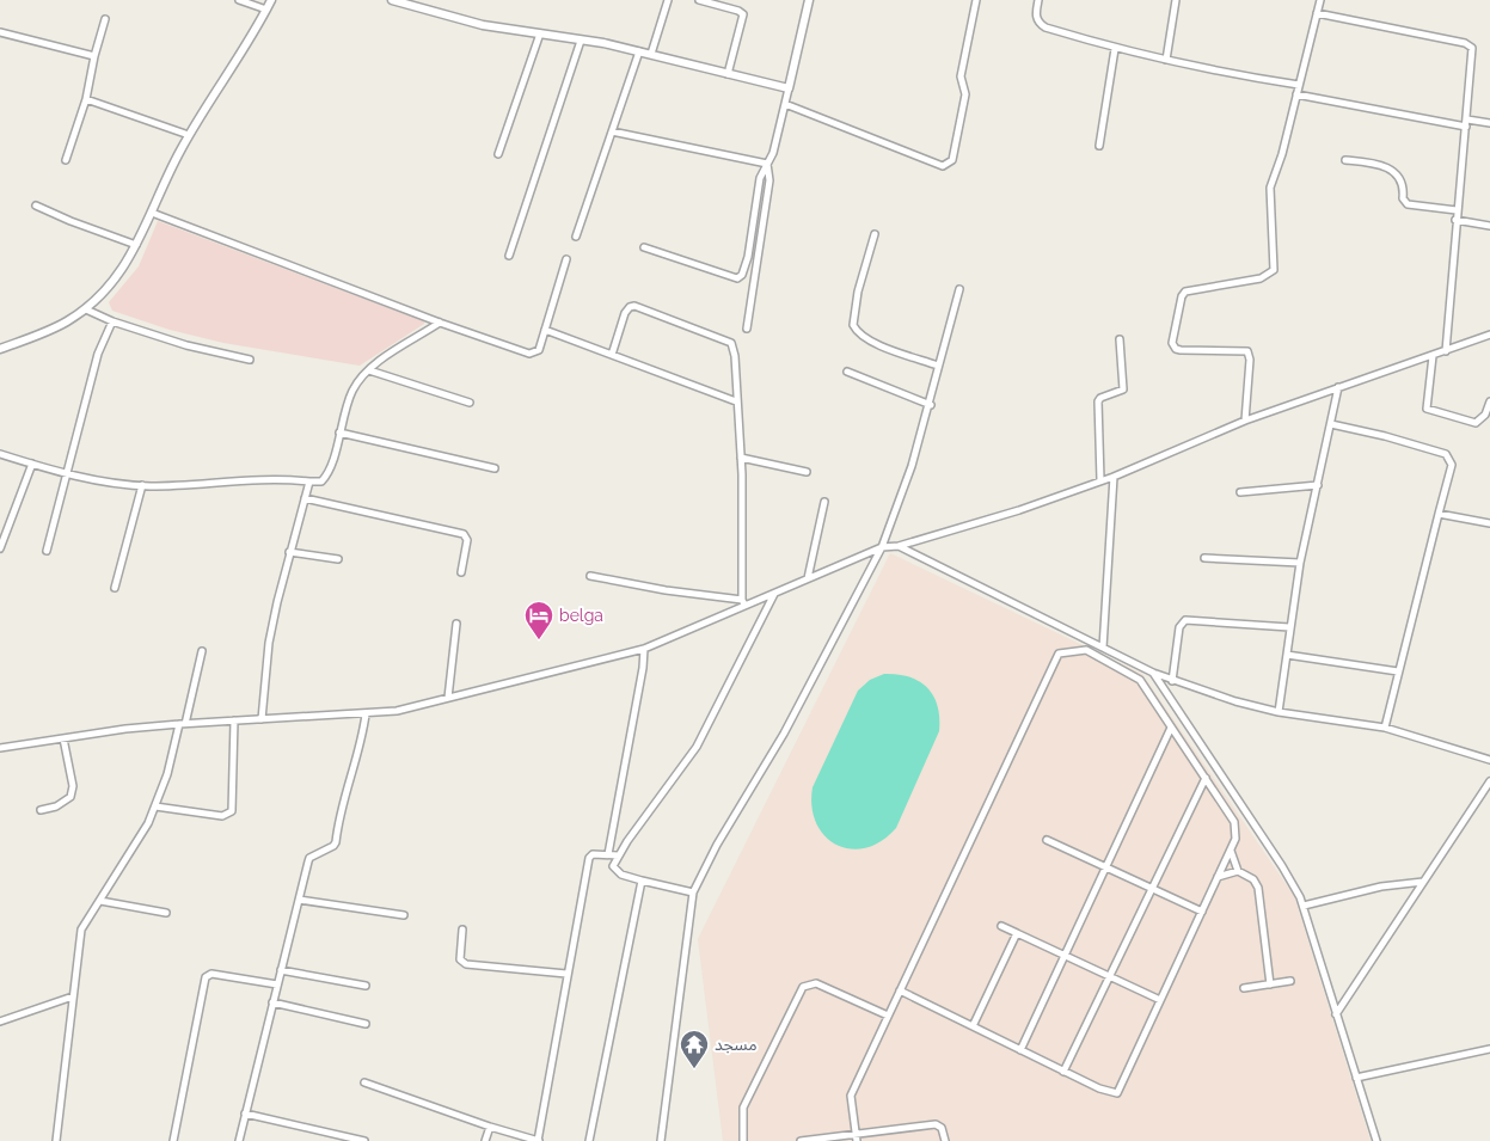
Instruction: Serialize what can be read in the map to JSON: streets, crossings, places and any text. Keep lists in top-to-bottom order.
{
  "places": {
    "hotel": ["belga"],
    "temple": ["مسجد"]
  }
}
